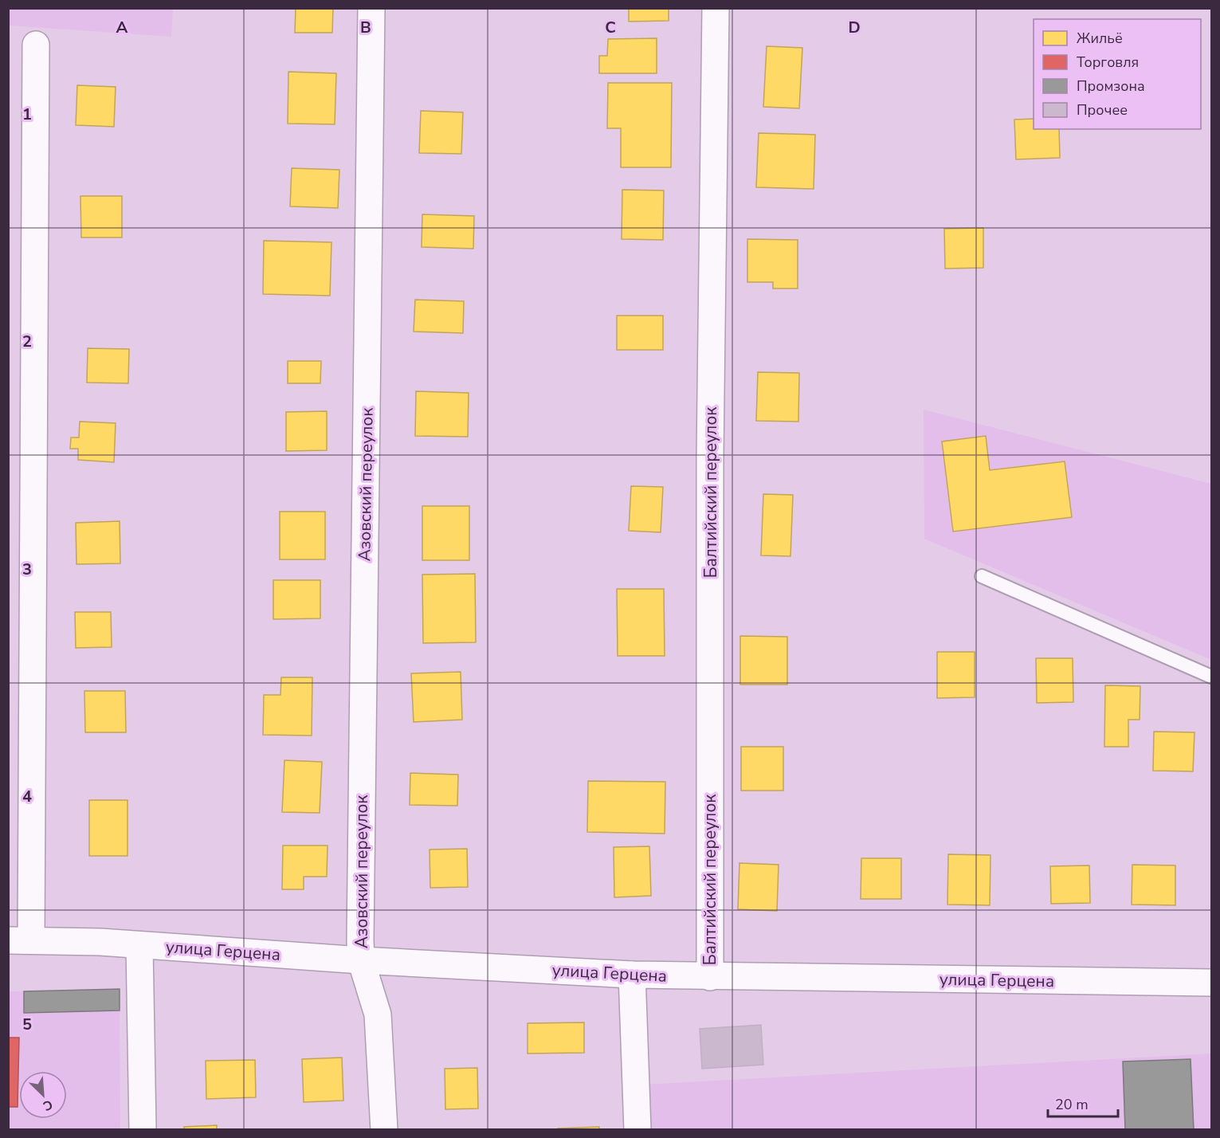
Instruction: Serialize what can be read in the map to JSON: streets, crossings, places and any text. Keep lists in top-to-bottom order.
{
  "streets": {
    "street": ["Азовский переулок", "Балтийский переулок", "улица Герцена"]
  },
  "crossings": [
    ["Азовский переулок", "улица Герцена"],
    ["Балтийский переулок", "улица Герцена"]
  ],
  "legend": [
    "Жильё",
    "Торговля",
    "Промзона",
    "Прочее"
  ],
  "scale_bar": "20 m",
  "north": "bottom right",
  "grid": {
    "columns": [
      "A",
      "B",
      "C",
      "D"
    ],
    "rows": [
      "1",
      "2",
      "3",
      "4",
      "5"
    ]
  }
}
